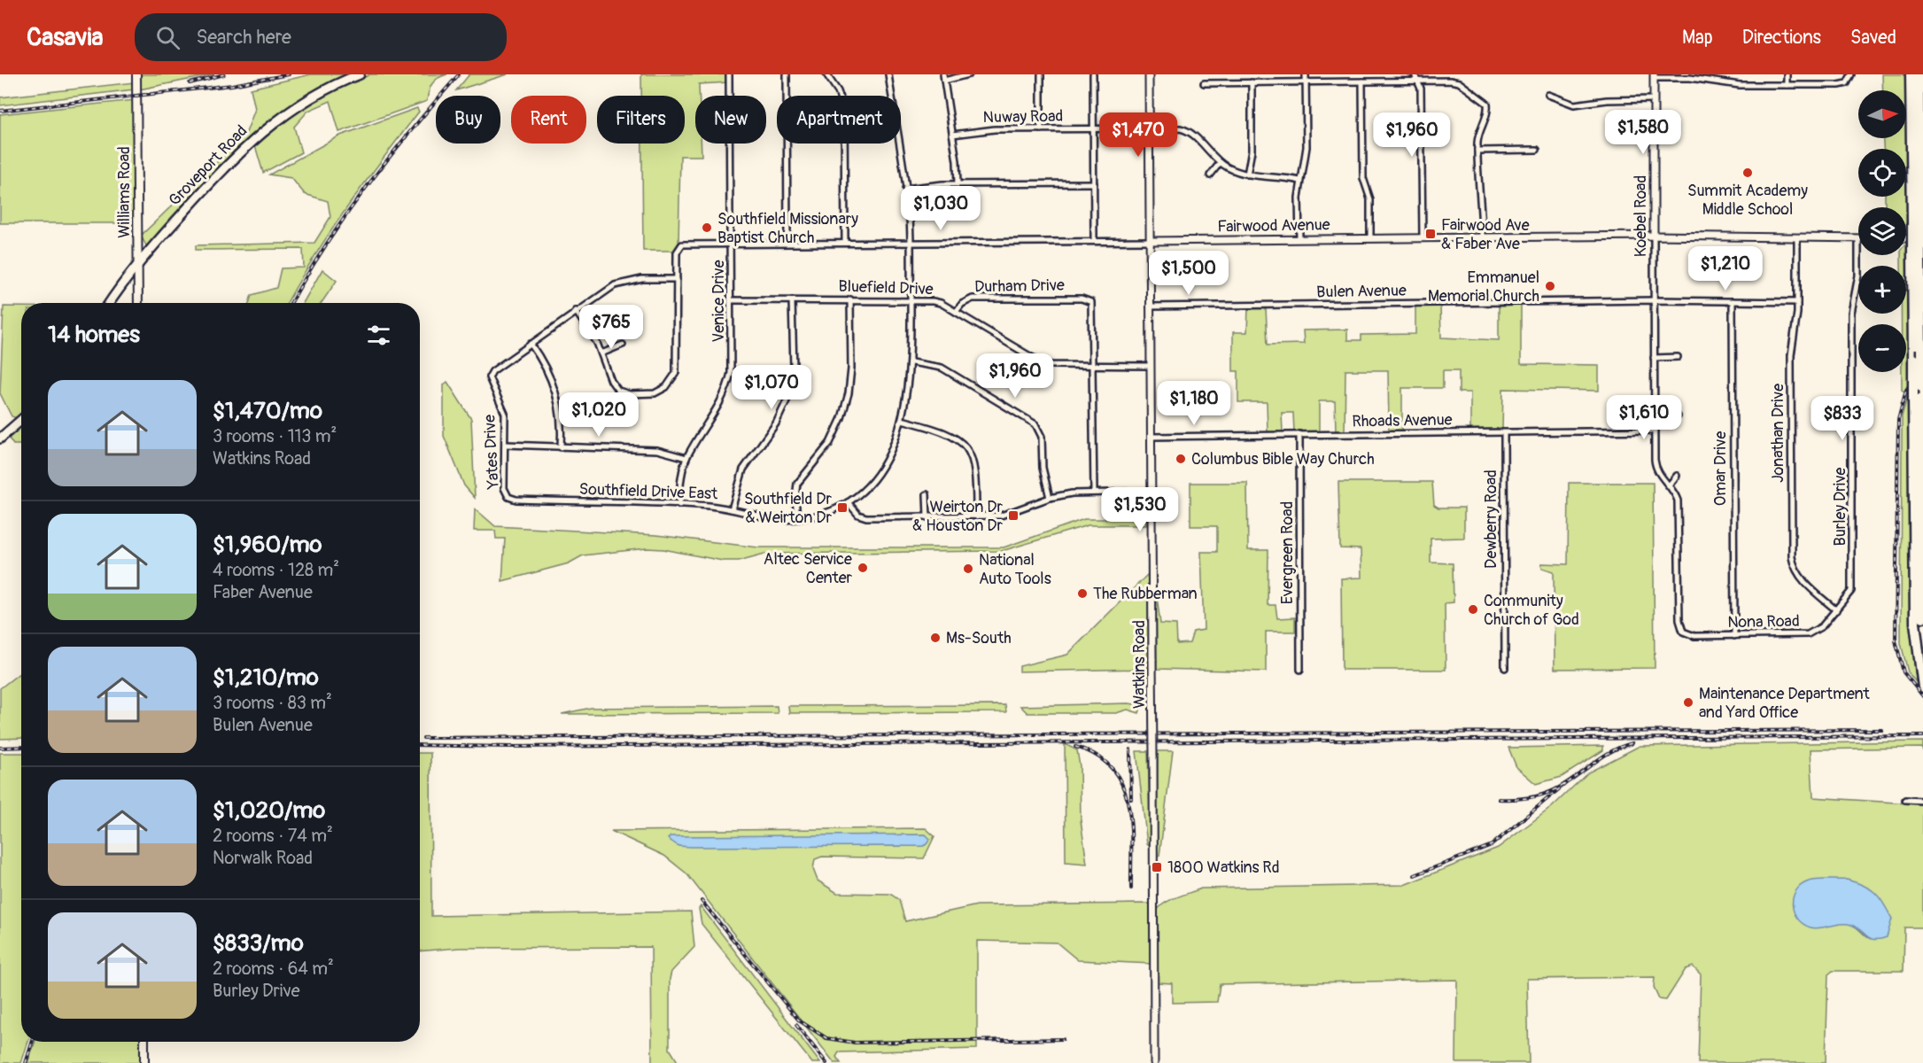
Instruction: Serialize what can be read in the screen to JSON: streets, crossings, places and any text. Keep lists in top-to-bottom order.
{
  "streets": {
    "main road": ["Groveport Road", "Williams Road"],
    "street": [
      "Nuway Road",
      "Koebel Road",
      "Fairwood Avenue",
      "Durham Drive",
      "Bluefield Drive",
      "Bulen Avenue",
      "Venice Drive",
      "Rhoads Avenue",
      "Jonathan Drive",
      "Yates Drive",
      "Omar Drive",
      "Southfield Drive East",
      "Burley Drive",
      "Dewberry Road",
      "Evergreen Road",
      "Nona Road",
      "Watkins Road"
    ]
  },
  "crossings": [
    ["Nuway Road", "Watkins Road"],
    ["Groveport Road", "Williams Road"],
    ["Koebel Road", "Fairwood Avenue"],
    ["Koebel Road", "Bulen Avenue"],
    ["Koebel Road", "Rhoads Avenue"],
    ["Koebel Road", "Nona Road"],
    ["Fairwood Avenue", "Venice Drive"],
    ["Fairwood Avenue", "Jonathan Drive"],
    ["Fairwood Avenue", "Southfield Drive East"],
    ["Fairwood Avenue", "Watkins Road"],
    ["Durham Drive", "Bluefield Drive"],
    ["Bluefield Drive", "Venice Drive"],
    ["Bluefield Drive", "Southfield Drive East"],
    ["Bluefield Drive", "Watkins Road"],
    ["Bulen Avenue", "Jonathan Drive"],
    ["Bulen Avenue", "Omar Drive"],
    ["Bulen Avenue", "Watkins Road"],
    ["Venice Drive", "Southfield Drive East"],
    ["Rhoads Avenue", "Dewberry Road"],
    ["Rhoads Avenue", "Evergreen Road"],
    ["Rhoads Avenue", "Watkins Road"],
    ["Jonathan Drive", "Burley Drive"],
    ["Jonathan Drive", "Nona Road"],
    ["Yates Drive", "Southfield Drive East"],
    ["Omar Drive", "Nona Road"],
    ["Burley Drive", "Nona Road"]
  ],
  "places": {
    "other": [
      "Summit Academy Middle School",
      "Southfield Missionary Baptist Church",
      "Emmanuel Memorial Church",
      "Columbus Bible Way Church",
      "Altec Service Center",
      "National Auto Tools",
      "The Rubberman",
      "Community Church of God",
      "Ms-South",
      "Maintenance Department and Yard Office"
    ],
    "transit": [
      "Fairwood Ave & Faber Ave",
      "Southfield Dr & Weirton Dr",
      "Weirton Dr & Houston Dr",
      "1800 Watkins Rd"
    ]
  },
  "north": "right",
  "page": {
    "header": "Casavia",
    "search": "Search here",
    "nav": ["Map", "Directions", "Saved"],
    "map_buttons": ["+", "−"],
    "chip": [
      "Buy",
      "Rent",
      "Filters",
      "New",
      "Apartment"
    ],
    "price": [
      "$1,580",
      "$1,470",
      "$1,960",
      "$1,030",
      "$1,210",
      "$1,500",
      "$765",
      "$1,960",
      "$1,070",
      "$1,180",
      "$1,020",
      "$1,610",
      "$833",
      "$1,530"
    ],
    "heading": "14 homes",
    "list": [
      {
        "name": "$1,470/mo",
        "note": "3 rooms · 113 m² · Watkins Road"
      },
      {
        "name": "$1,960/mo",
        "note": "4 rooms · 128 m² · Faber Avenue"
      },
      {
        "name": "$1,210/mo",
        "note": "3 rooms · 83 m² · Bulen Avenue"
      },
      {
        "name": "$1,020/mo",
        "note": "2 rooms · 74 m² · Norwalk Road"
      },
      {
        "name": "$833/mo",
        "note": "2 rooms · 64 m² · Burley Drive"
      }
    ]
  }
}
